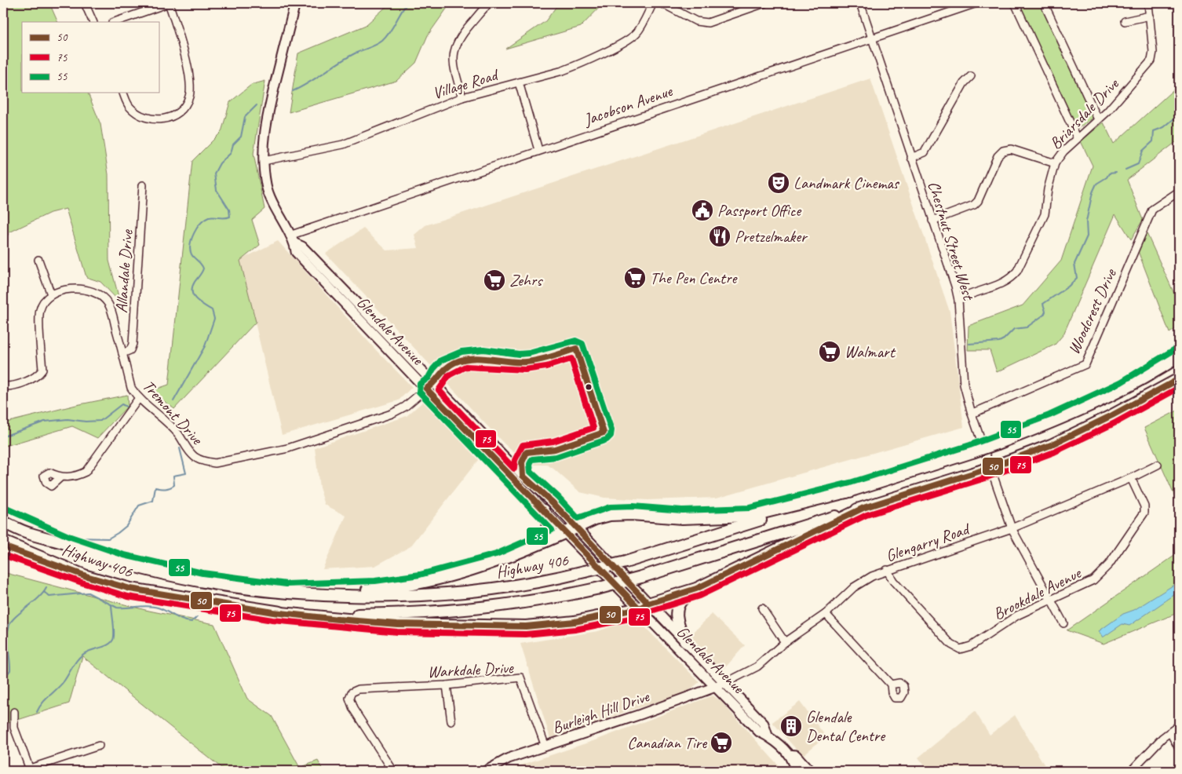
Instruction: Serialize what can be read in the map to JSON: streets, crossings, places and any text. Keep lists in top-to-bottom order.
{
  "streets": {
    "highway": ["Highway 406"],
    "main road": ["Glendale Avenue", "Burleigh Hill Drive"],
    "street": [
      "Village Road",
      "Jacobson Avenue",
      "Briarsdale Drive",
      "Chestnut Street West",
      "Allandale Drive",
      "Woodcrest Drive",
      "Tremont Drive",
      "Glengarry Road",
      "Brookdale Avenue",
      "Warkdale Drive"
    ]
  },
  "crossings": [
    ["Village Road", "Glendale Avenue"],
    ["Jacobson Avenue", "Chestnut Street West"],
    ["Jacobson Avenue", "Glendale Avenue"],
    ["Briarsdale Drive", "Chestnut Street West"],
    ["Chestnut Street West", "Woodcrest Drive"],
    ["Chestnut Street West", "Glengarry Road"],
    ["Chestnut Street West", "Brookdale Avenue"],
    ["Allandale Drive", "Tremont Drive"],
    ["Glendale Avenue", "Tremont Drive"],
    ["Glendale Avenue", "Glengarry Road"],
    ["Glendale Avenue", "Burleigh Hill Drive"],
    ["Glengarry Road", "Brookdale Avenue"],
    ["Glengarry Road", "Burleigh Hill Drive"],
    ["Warkdale Drive", "Burleigh Hill Drive"]
  ],
  "places": {
    "theatre": ["Landmark Cinemas"],
    "public building": ["Passport Office"],
    "restaurant": ["Pretzelmaker"],
    "supermarket": [
      "The Pen Centre",
      "Zehrs",
      "Walmart",
      "Canadian Tire"
    ],
    "building": ["Glendale Dental Centre"]
  },
  "lines": ["transit line 55", "transit line 50", "transit line 75"],
  "legend": ["50", "75", "55"]
}
